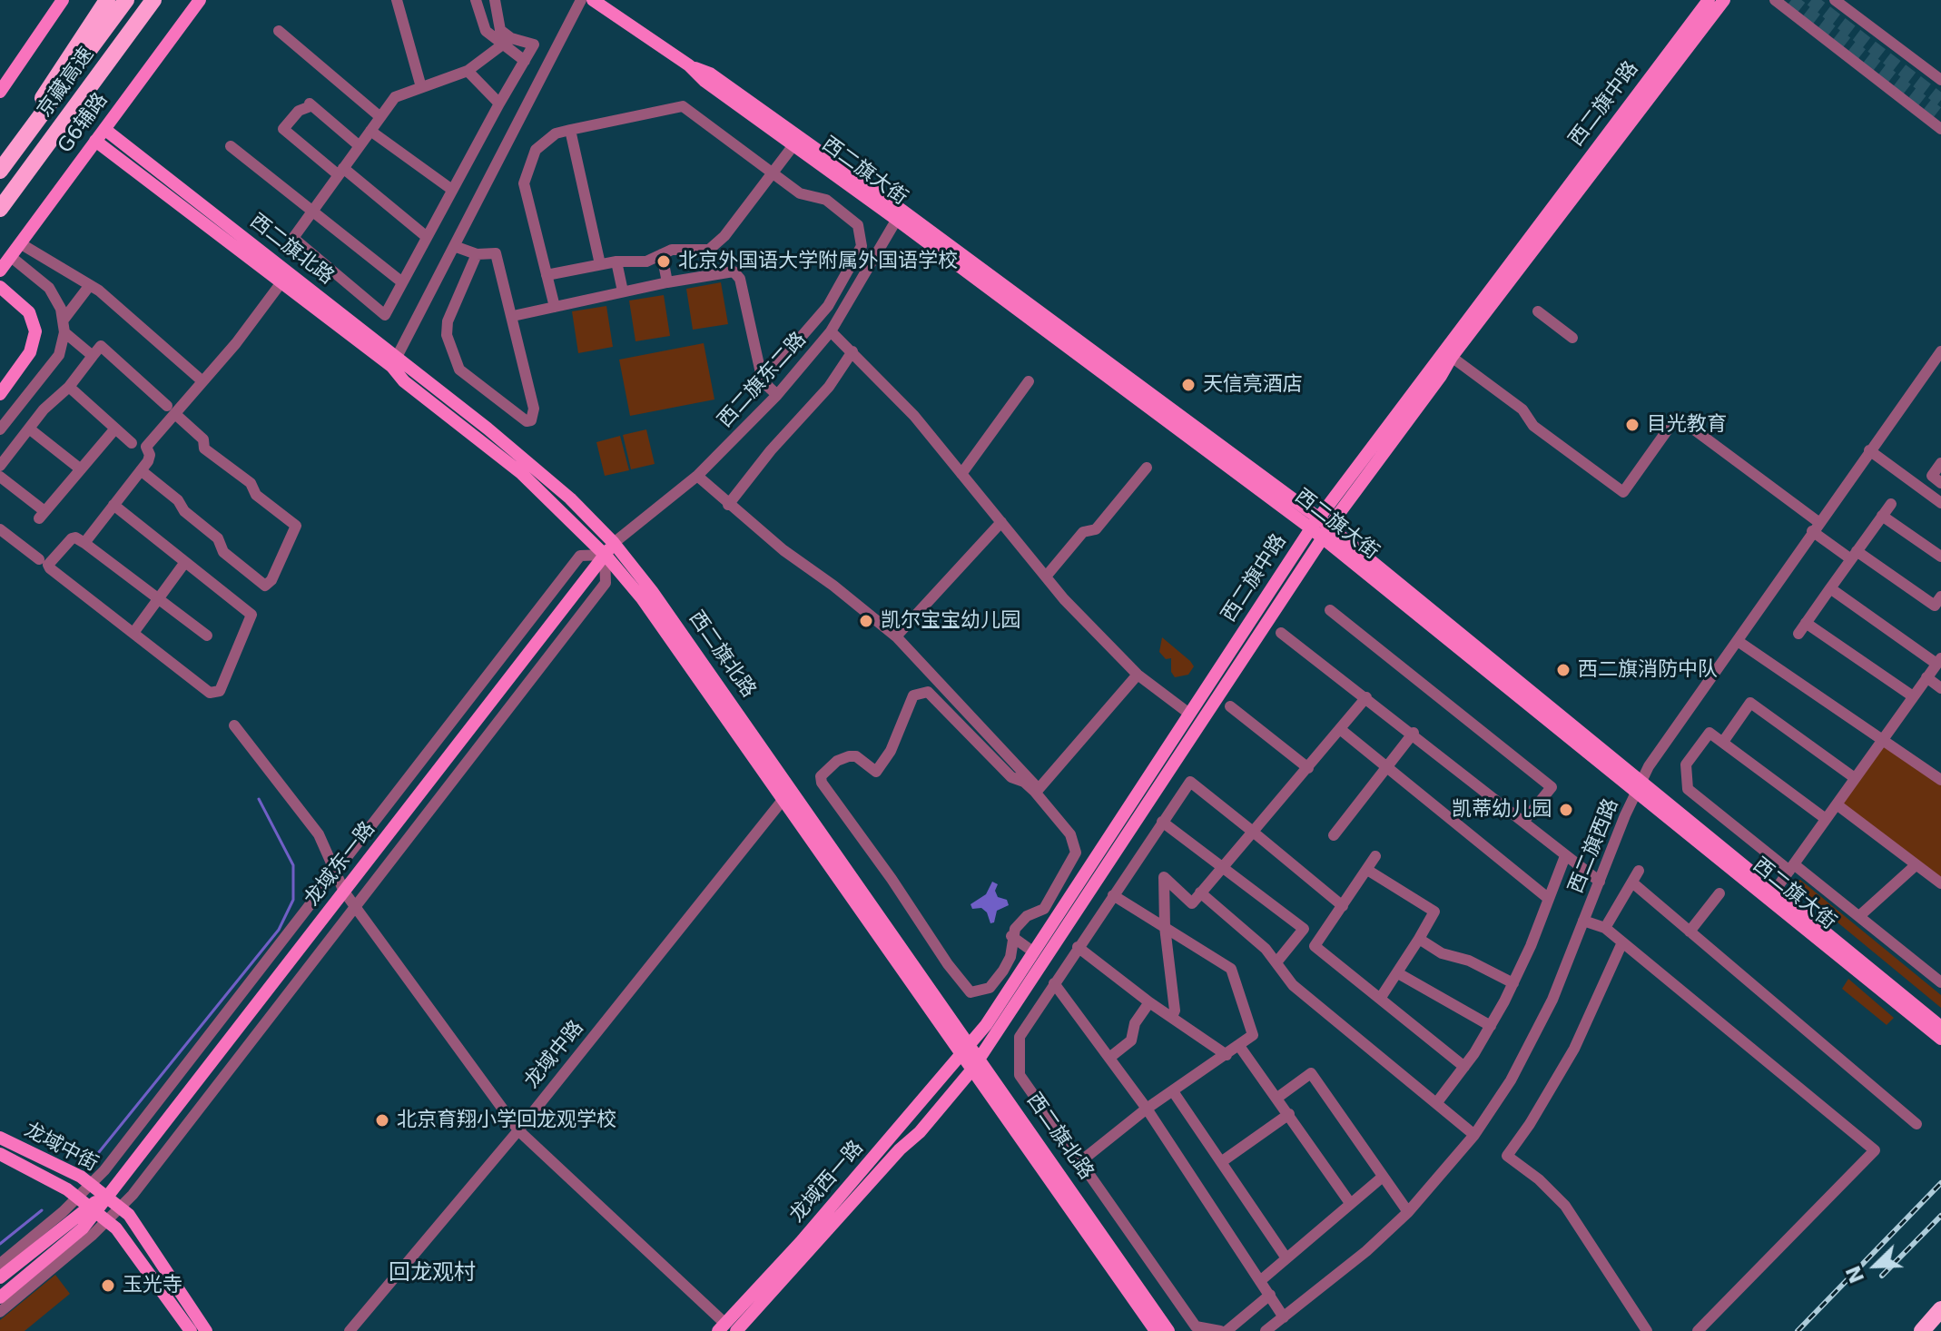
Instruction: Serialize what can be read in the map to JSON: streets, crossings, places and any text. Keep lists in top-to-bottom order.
{
  "streets": {
    "highway": ["京藏高速"],
    "main road": [
      "西二旗中路",
      "G6辅路",
      "西二旗大街",
      "西二旗北路",
      "龙域东一路",
      "龙域中街",
      "龙域西一路"
    ],
    "street": ["西二旗东二路", "西二旗西路", "龙域中路"]
  },
  "crossings": [
    ["西二旗中路", "西二旗大街"],
    ["西二旗中路", "西二旗北路"],
    ["西二旗中路", "龙域西一路"],
    ["G6辅路", "西二旗北路"],
    ["西二旗大街", "西二旗东二路"],
    ["西二旗大街", "西二旗西路"],
    ["西二旗北路", "西二旗东二路"],
    ["西二旗北路", "龙域东一路"],
    ["西二旗北路", "龙域中路"],
    ["西二旗北路", "龙域西一路"],
    ["西二旗东二路", "龙域东一路"],
    ["龙域东一路", "龙域中街"]
  ],
  "districts": ["回龙观村"],
  "places": [
    "北京外国语大学附属外国语学校",
    "天信亮酒店",
    "目光教育",
    "凯尔宝宝幼儿园",
    "西二旗消防中队",
    "凯蒂幼儿园",
    "北京育翔小学回龙观学校",
    "玉光寺"
  ],
  "north": "bottom left"
}
